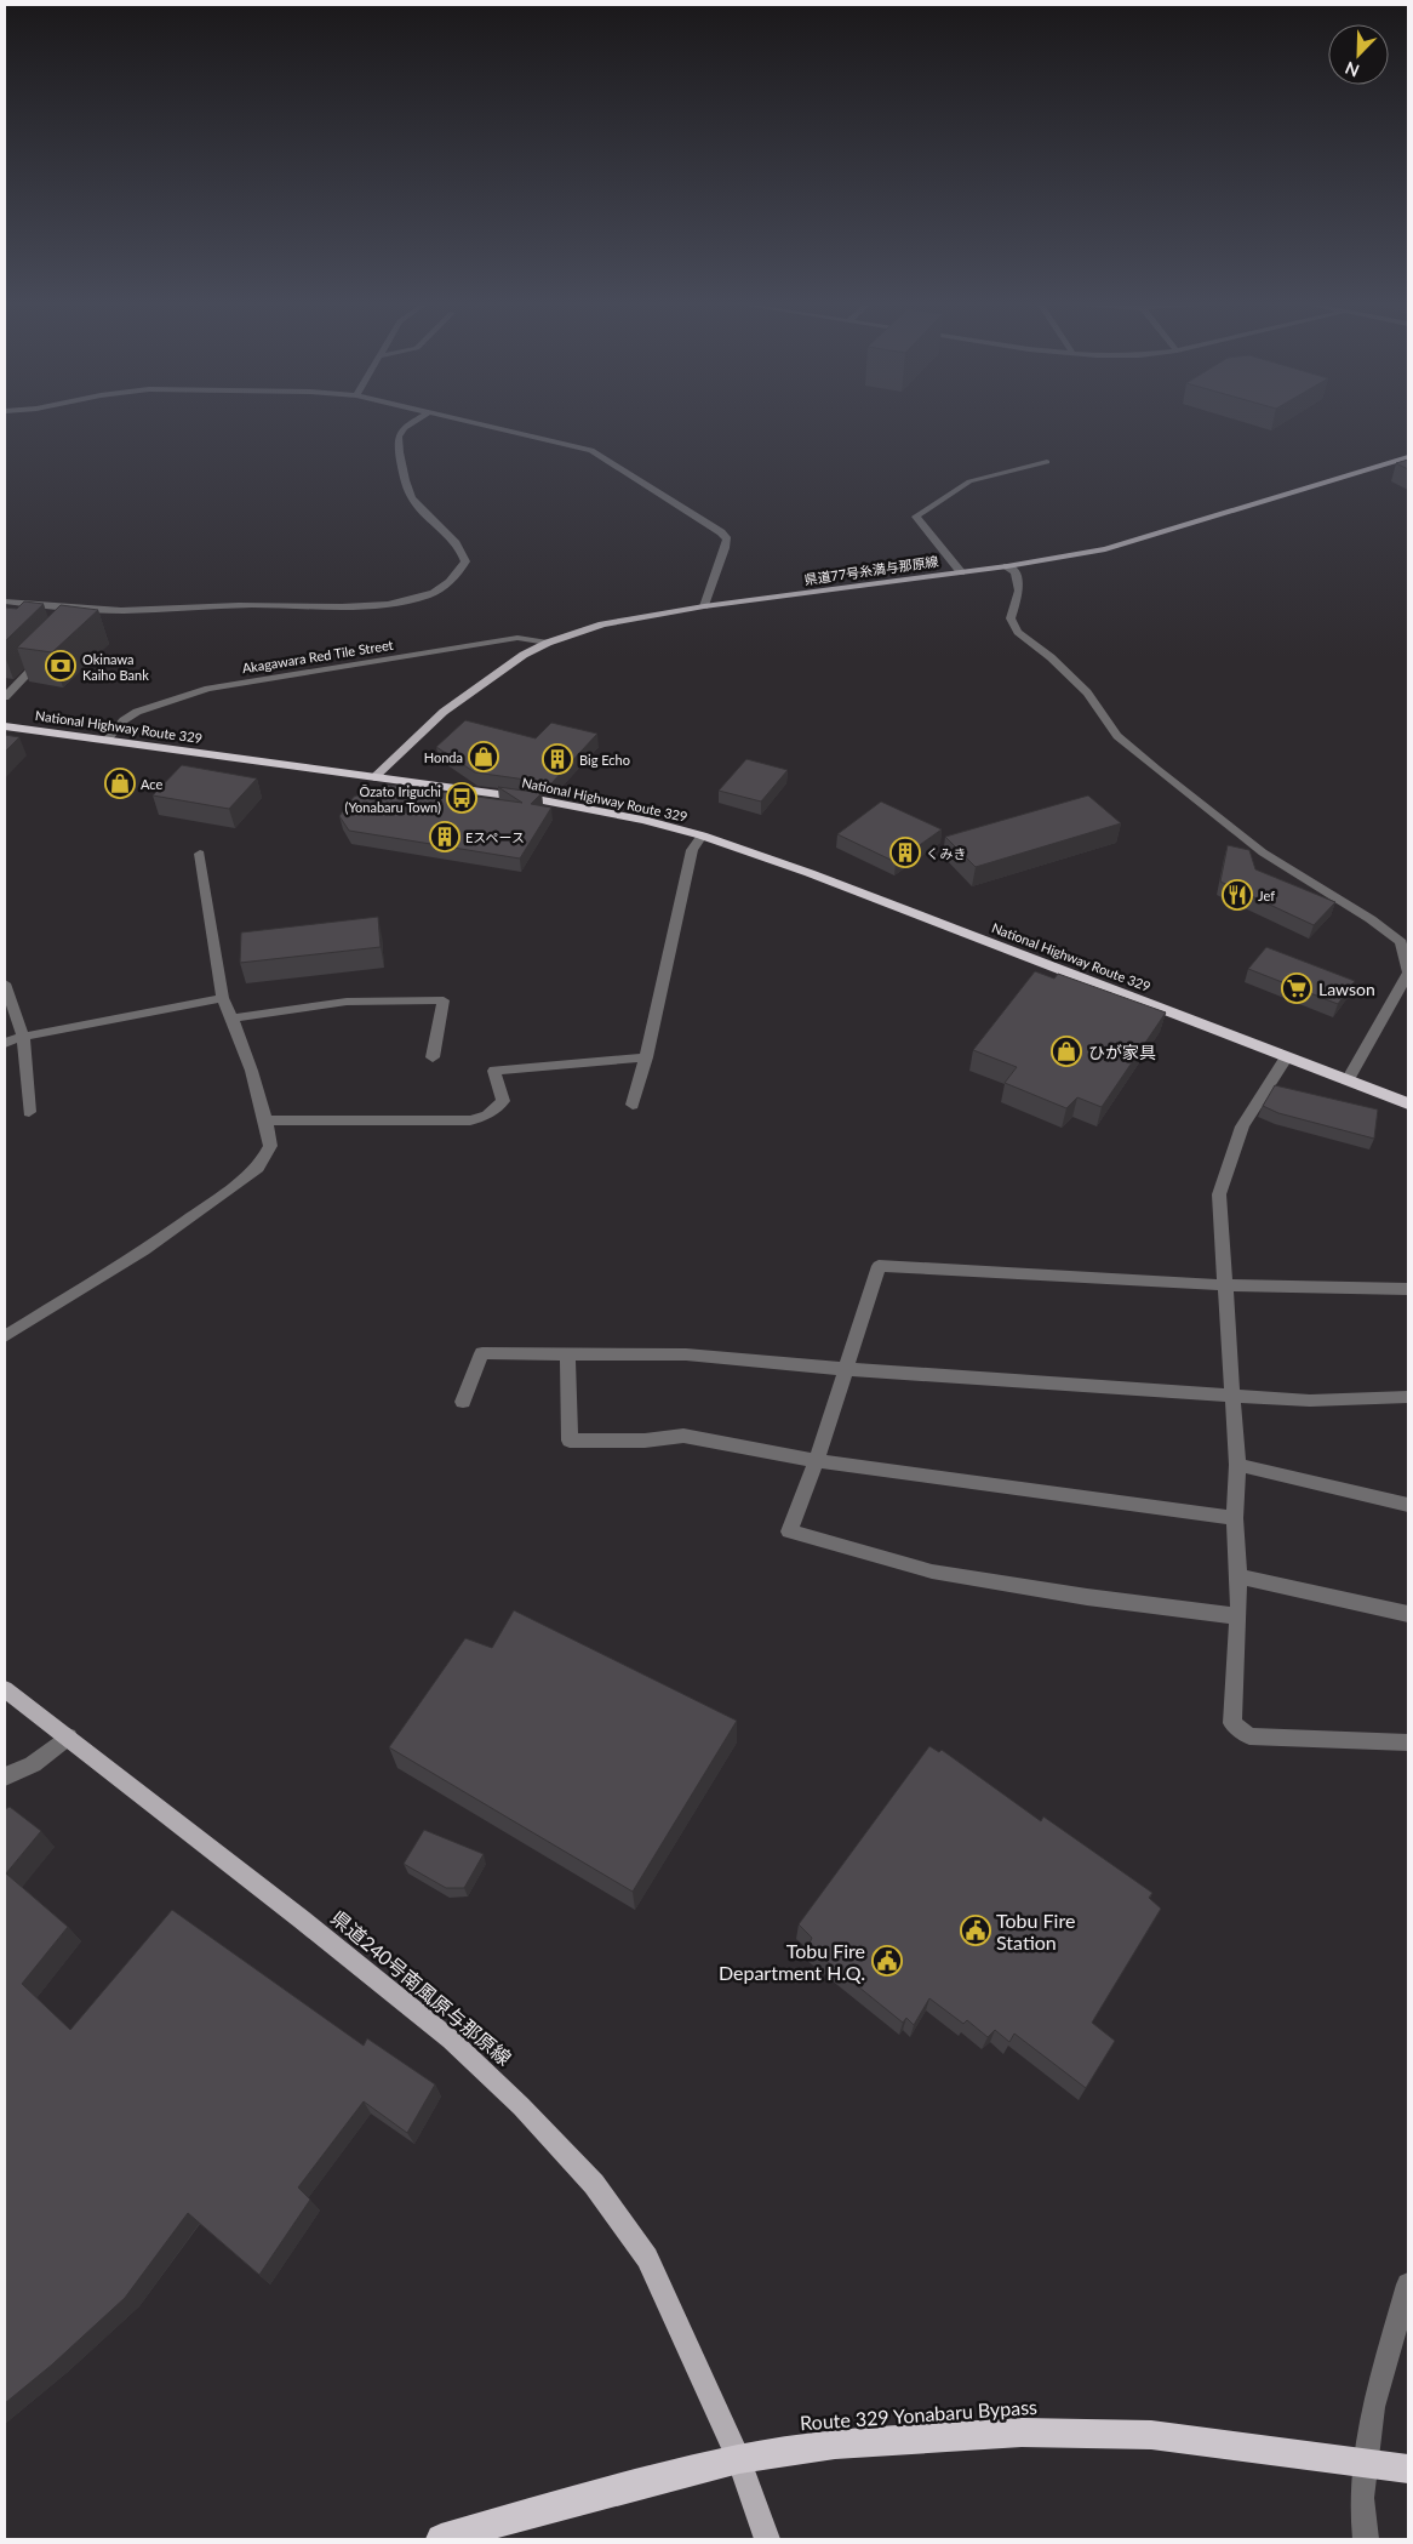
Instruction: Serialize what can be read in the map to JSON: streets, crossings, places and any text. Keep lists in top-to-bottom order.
{
  "streets": {
    "highway": ["National Highway Route 329", "Route 329 Yonabaru Bypass"],
    "main road": ["県道77号糸満与那原線", "県道240号南風原与那原線"],
    "street": ["Akagawara Red Tile Street"]
  },
  "crossings": [
    ["県道77号糸満与那原線", "Akagawara Red Tile Street"],
    ["県道77号糸満与那原線", "National Highway Route 329"],
    ["Akagawara Red Tile Street", "National Highway Route 329"],
    ["県道240号南風原与那原線", "Route 329 Yonabaru Bypass"]
  ],
  "places": {
    "bank": ["Okinawa Kaiho Bank"],
    "shop": ["Honda", "Ace", "ひが家具"],
    "building": ["Big Echo", "Eスペース", "くみき"],
    "bus stop": ["Ōzato Iriguchi (Yonabaru Town)"],
    "restaurant": ["Jef"],
    "supermarket": ["Lawson"],
    "public building": ["Tobu Fire Station", "Tobu Fire Department H.Q."]
  },
  "north": "bottom left"
}
